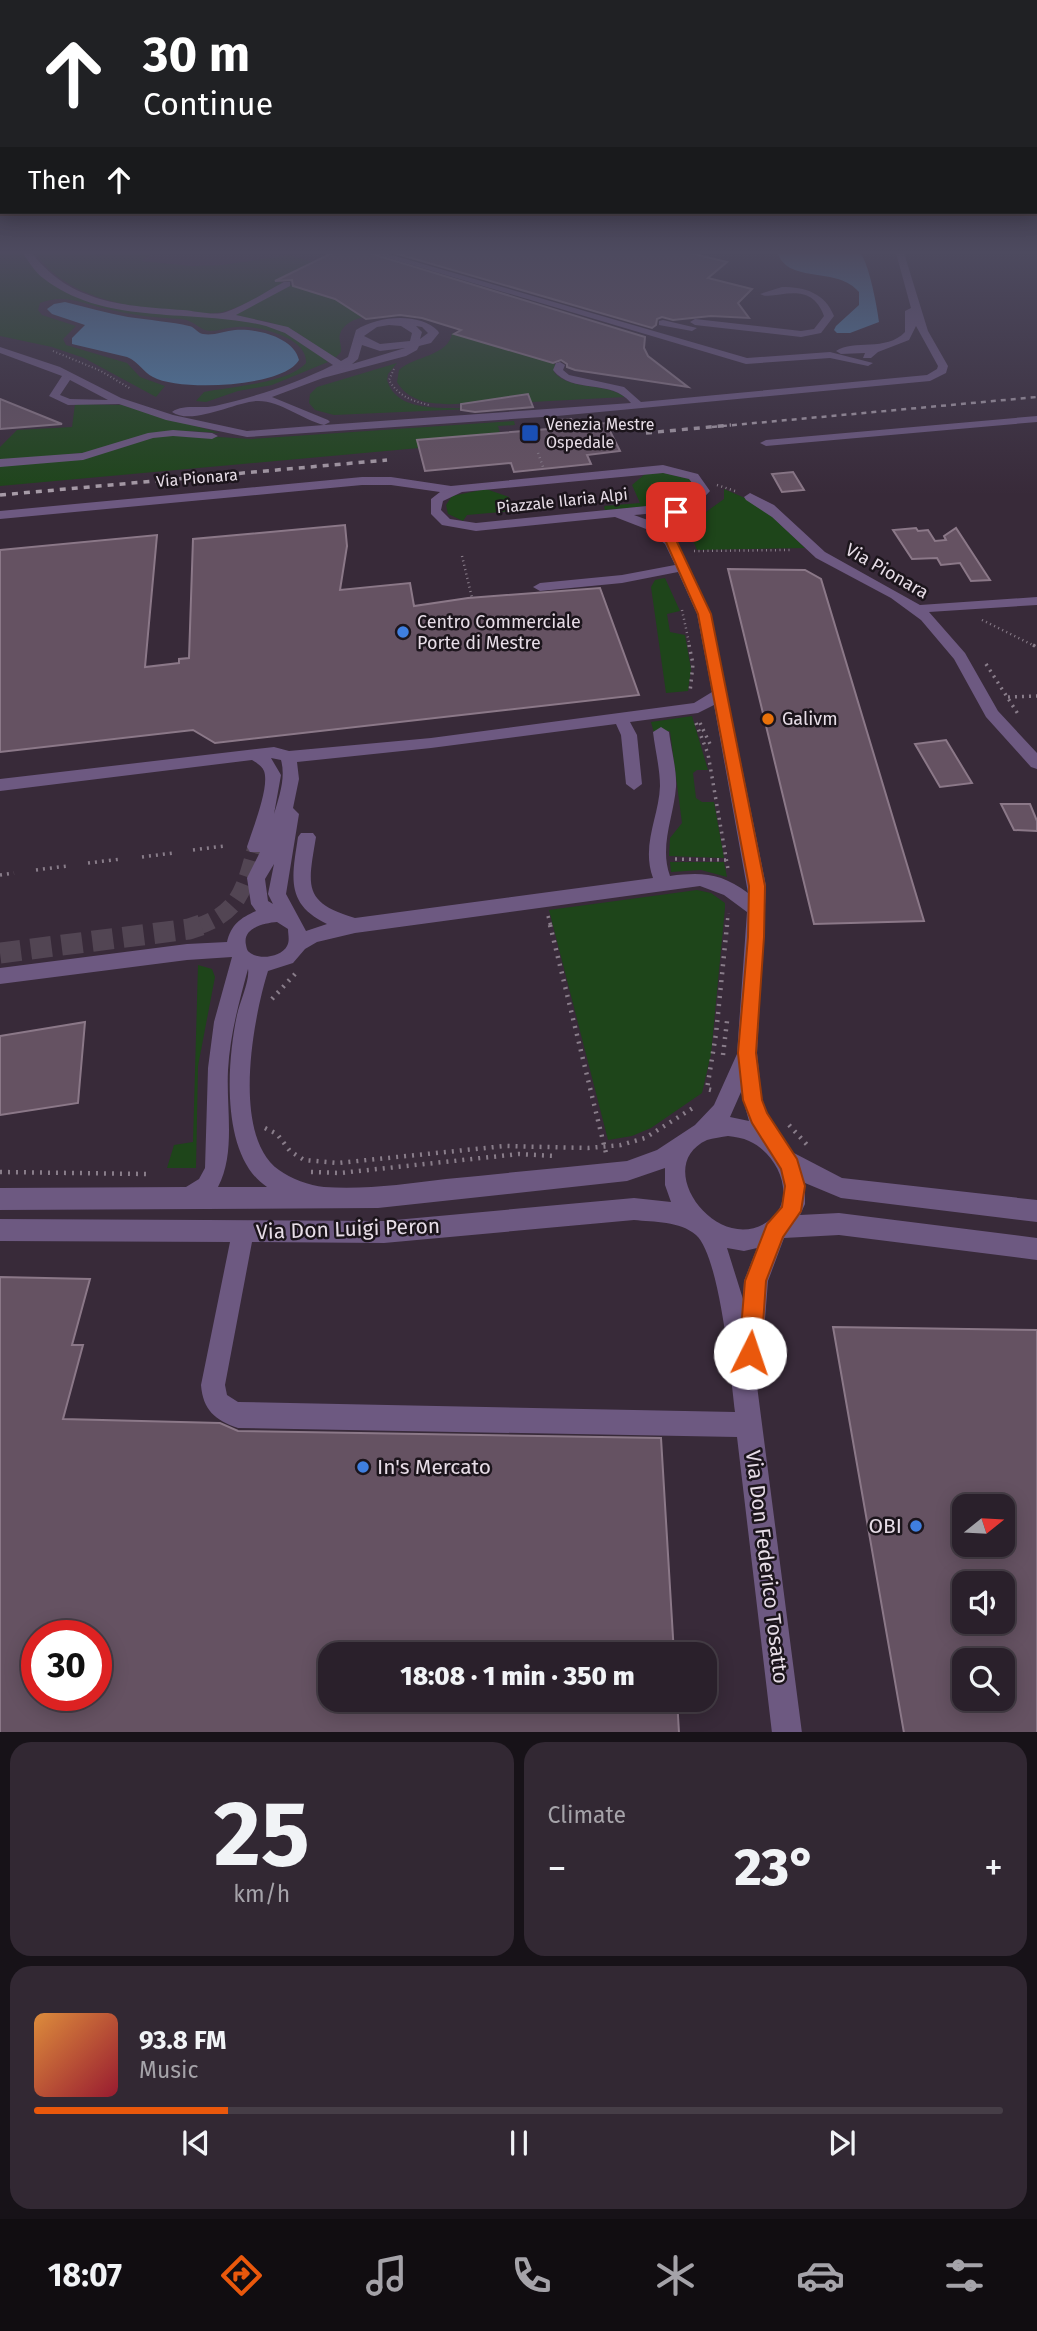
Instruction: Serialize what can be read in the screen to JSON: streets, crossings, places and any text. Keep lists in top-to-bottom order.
{
  "streets": {
    "street": [
      "Via Pionara",
      "Piazzale Ilaria Alpi",
      "Via Don Luigi Peron",
      "Via Don Federico Tosatto"
    ]
  },
  "crossings": [
    ["Via Pionara", "Piazzale Ilaria Alpi"],
    ["Via Don Luigi Peron", "Via Don Federico Tosatto"]
  ],
  "places": {
    "transit": ["Venezia Mestre Ospedale"],
    "other": [
      "Centro Commerciale Porte di Mestre",
      "Galivm",
      "In's Mercato",
      "OBI"
    ]
  },
  "north": "right",
  "page": {
    "turn": ["30 m", "Continue"],
    "then": "Then",
    "limit": "30",
    "trip": "18:08 · 1 min · 350 m",
    "tile": [
      ["25", "km/h"],
      "Climate"
    ],
    "heat": ["−", "23°", "+"],
    "song": ["93.8 FM", "Music"],
    "tabs": "18:07"
  }
}
